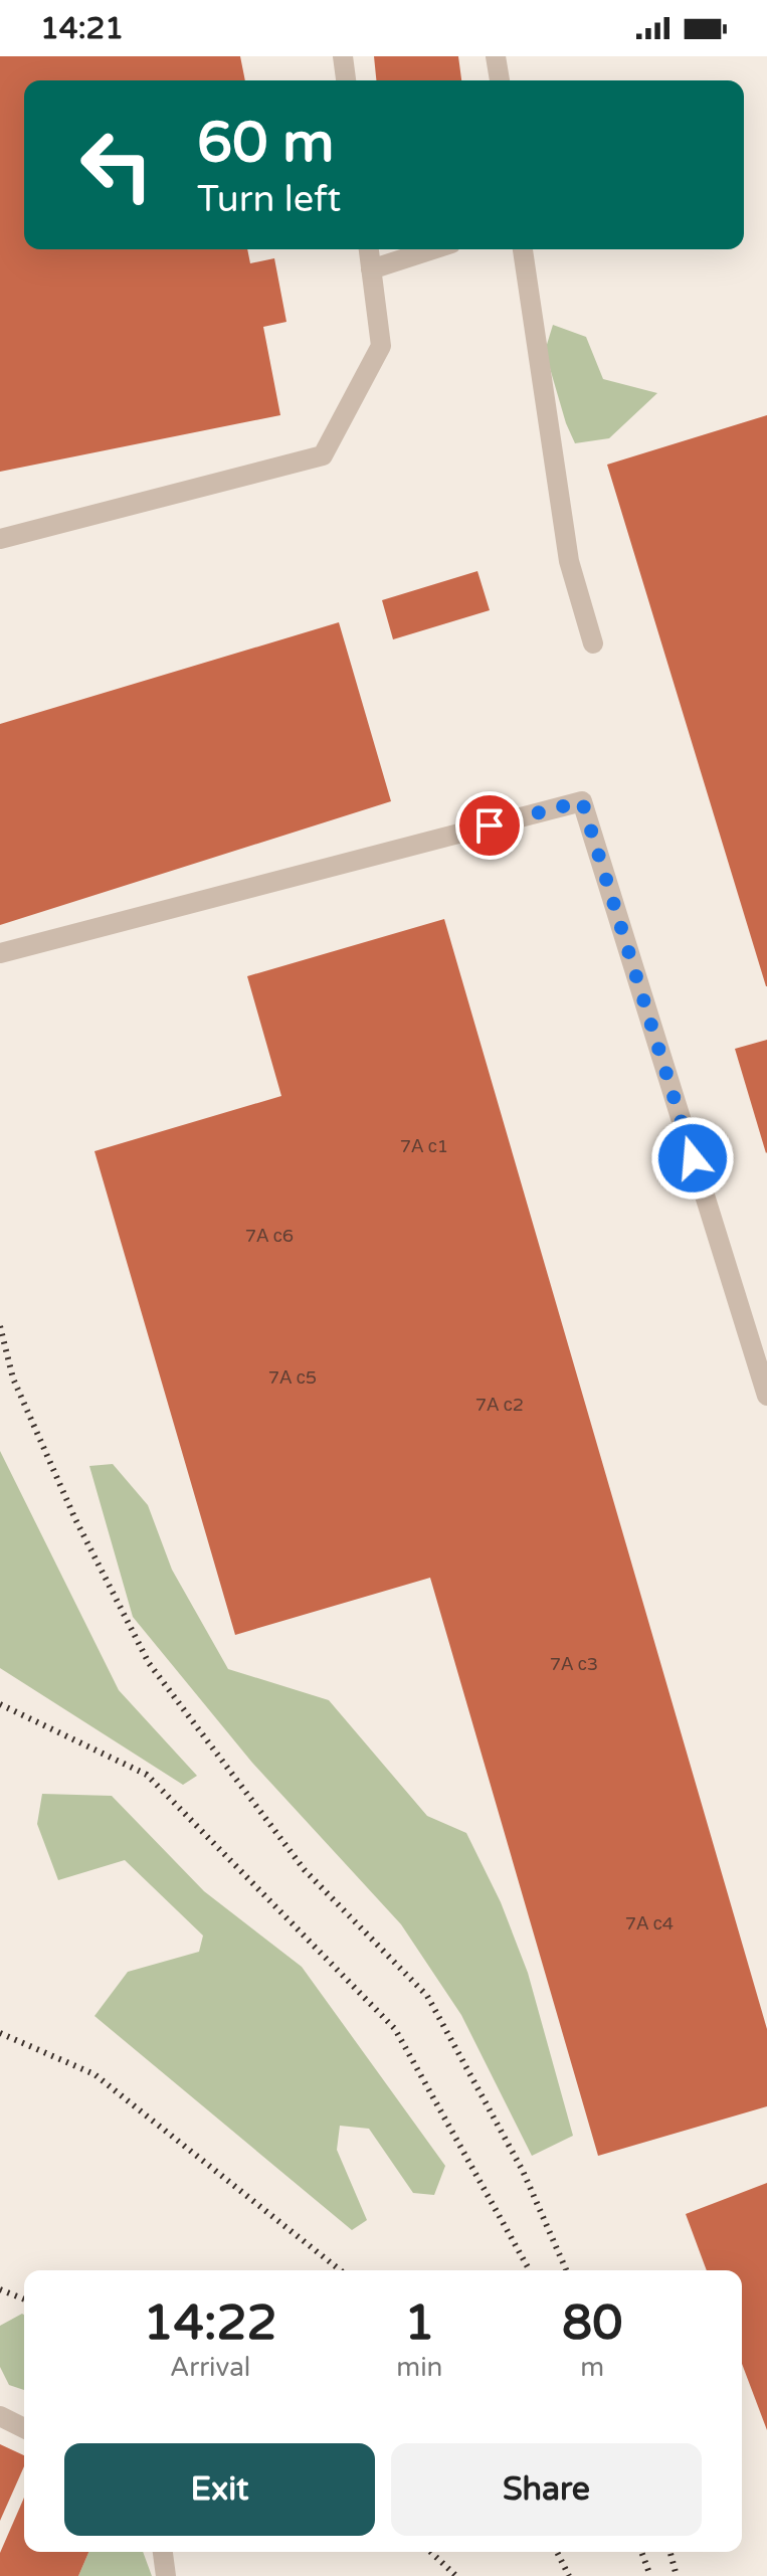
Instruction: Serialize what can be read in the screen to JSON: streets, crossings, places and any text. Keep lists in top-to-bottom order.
{
  "house_numbers": [
    "7А с1",
    "7А с6",
    "7А с5",
    "7А с2",
    "7А с3",
    "7А с4"
  ],
  "page": {
    "status": "14:21",
    "turn": ["60 m", "Turn left"],
    "eta": [
      "14:22",
      "Arrival",
      "1",
      "min",
      "80",
      "m"
    ],
    "buttons": ["Exit", "Share"]
  }
}
